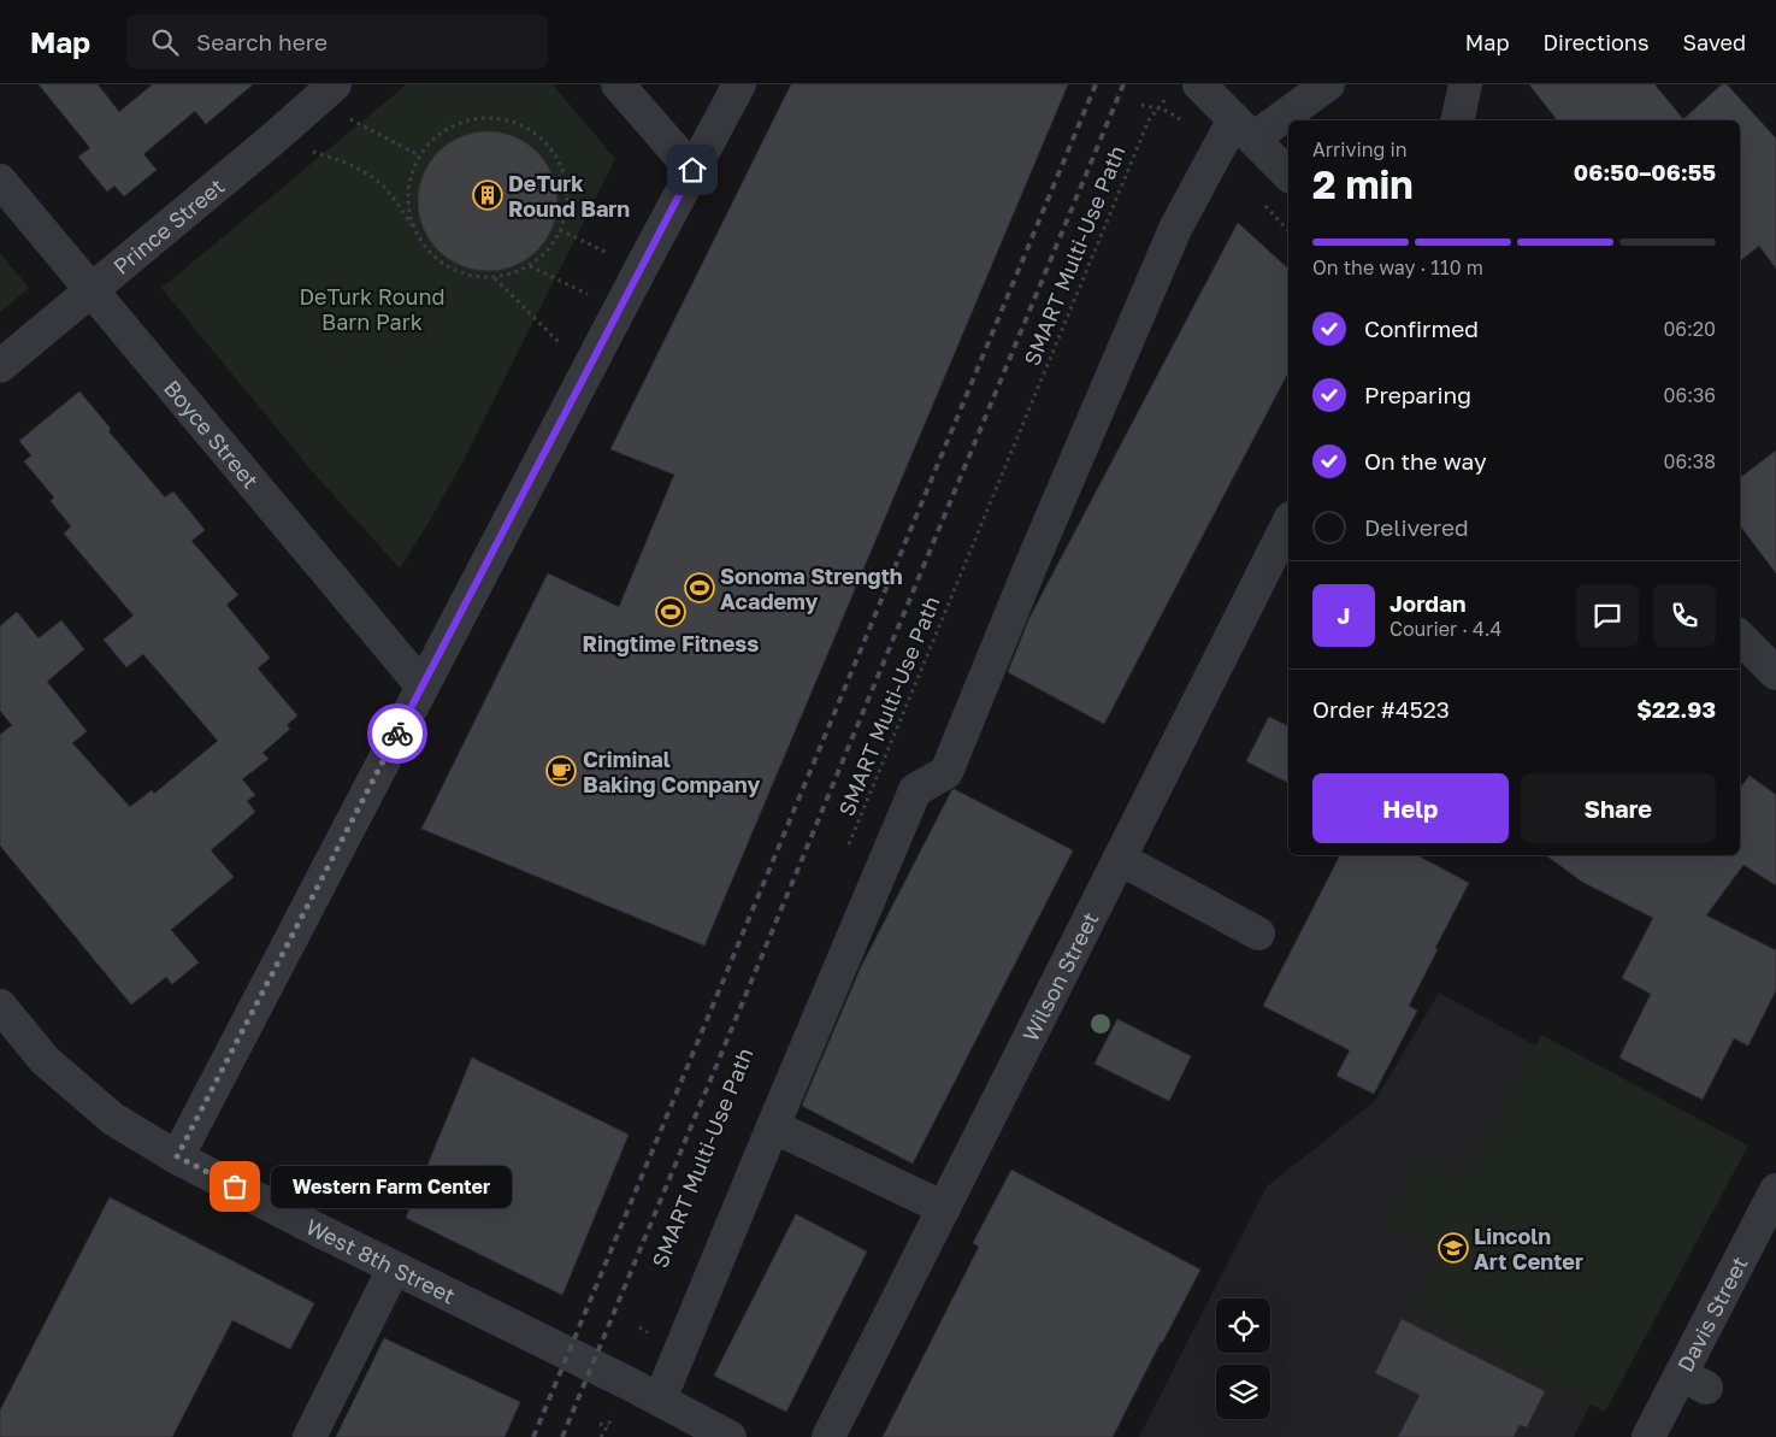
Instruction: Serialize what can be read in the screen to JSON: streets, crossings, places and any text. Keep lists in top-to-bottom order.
{
  "streets": {
    "street": [
      "Prince Street",
      "Boyce Street",
      "Wilson Street",
      "West 8th Street",
      "Davis Street"
    ],
    "path": ["SMART Multi-Use Path"]
  },
  "crossings": [
    ["Prince Street", "Boyce Street"]
  ],
  "parks": ["DeTurk Round Barn Park"],
  "places": {
    "building": ["DeTurk Round Barn"],
    "sports": ["Sonoma Strength Academy", "Ringtime Fitness"],
    "cafe": ["Criminal Baking Company"],
    "other": ["Western Farm Center"],
    "school or university": ["Lincoln Art Center"]
  },
  "page": {
    "header": "Map",
    "search": "Search here",
    "nav": ["Map", "Directions", "Saved"],
    "heading": ["2 min", "Arriving in", "06:50–06:55"],
    "panel": [
      "Jordan",
      "Courier · 4.4",
      "Order #4523",
      "$22.93"
    ],
    "bar": "On the way · 110 m",
    "list": [
      ["Confirmed", "06:20"],
      ["Preparing", "06:36"],
      ["On the way", "06:38"],
      "Delivered"
    ],
    "round": "J",
    "buttons": ["Help", "Share"],
    "bubble": "Western Farm Center"
  }
}
